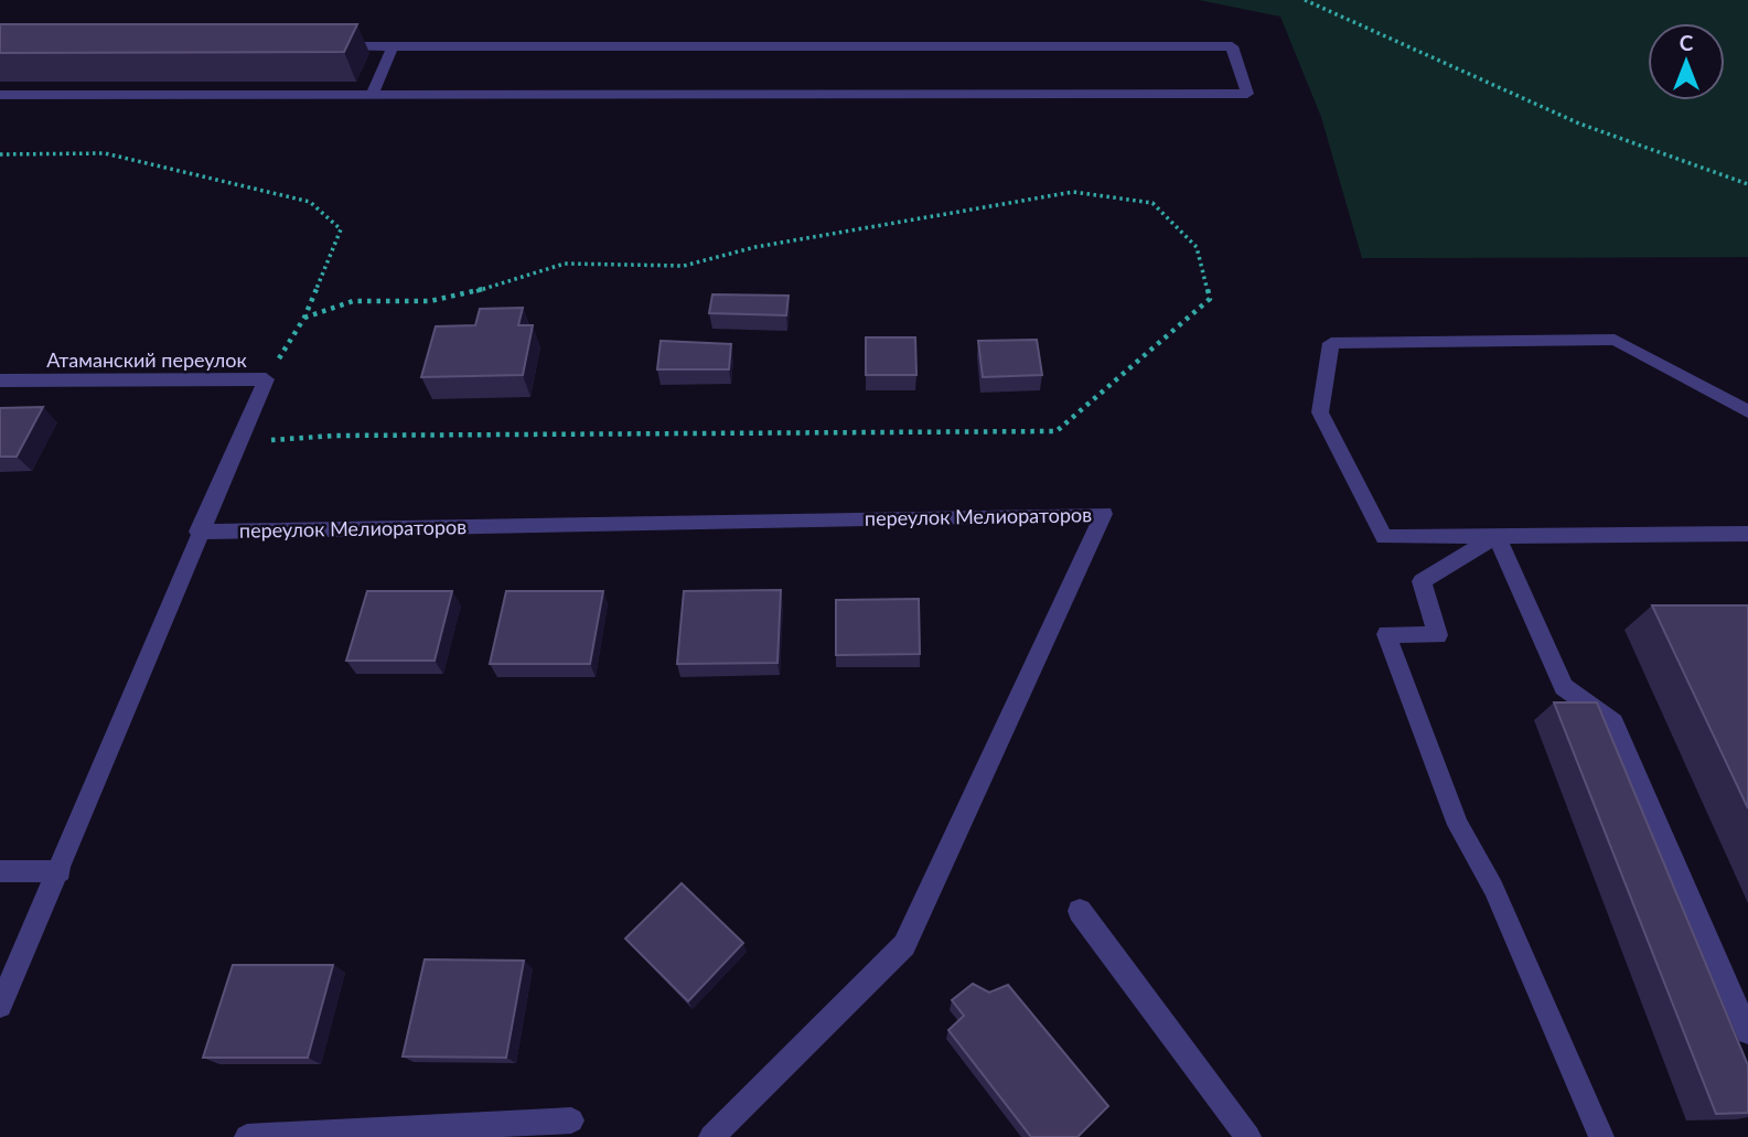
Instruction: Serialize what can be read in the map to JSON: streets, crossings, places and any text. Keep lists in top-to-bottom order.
{
  "streets": {
    "street": ["Атаманский переулок", "переулок Мелиораторов"]
  },
  "crossings": [
    ["Атаманский переулок", "переулок Мелиораторов"]
  ],
  "north": "top"
}
